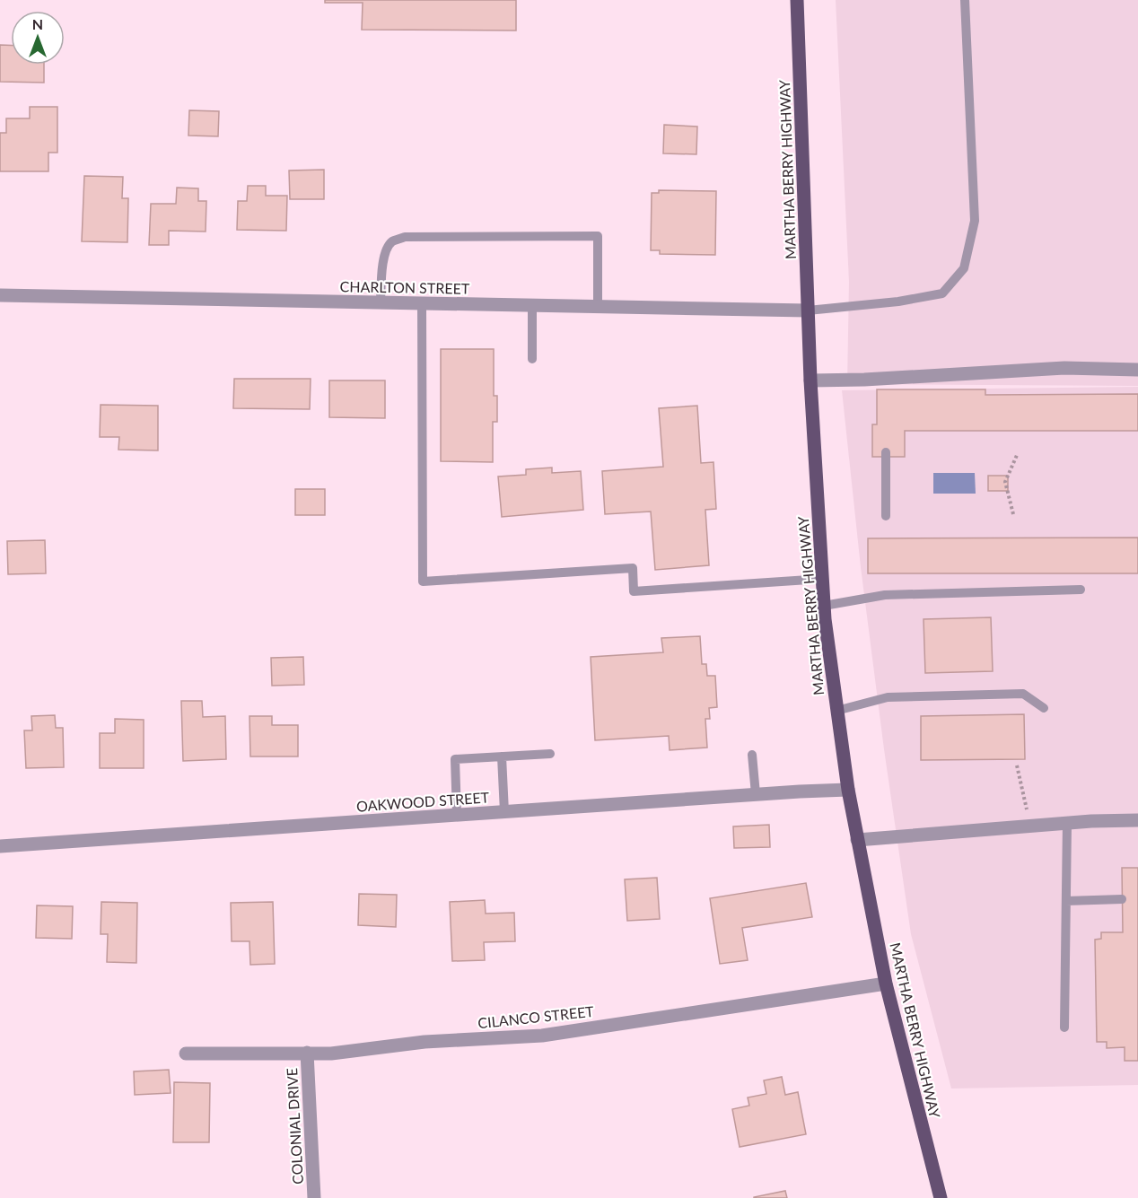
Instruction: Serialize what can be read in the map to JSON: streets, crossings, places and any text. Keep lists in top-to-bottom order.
{
  "streets": {
    "main road": ["MARTHA BERRY HIGHWAY"],
    "street": [
      "CHARLTON STREET",
      "OAKWOOD STREET",
      "CILANCO STREET",
      "COLONIAL DRIVE"
    ]
  },
  "crossings": [
    ["MARTHA BERRY HIGHWAY", "CHARLTON STREET"],
    ["MARTHA BERRY HIGHWAY", "OAKWOOD STREET"],
    ["MARTHA BERRY HIGHWAY", "CILANCO STREET"],
    ["CILANCO STREET", "COLONIAL DRIVE"]
  ],
  "north": "top"
}
